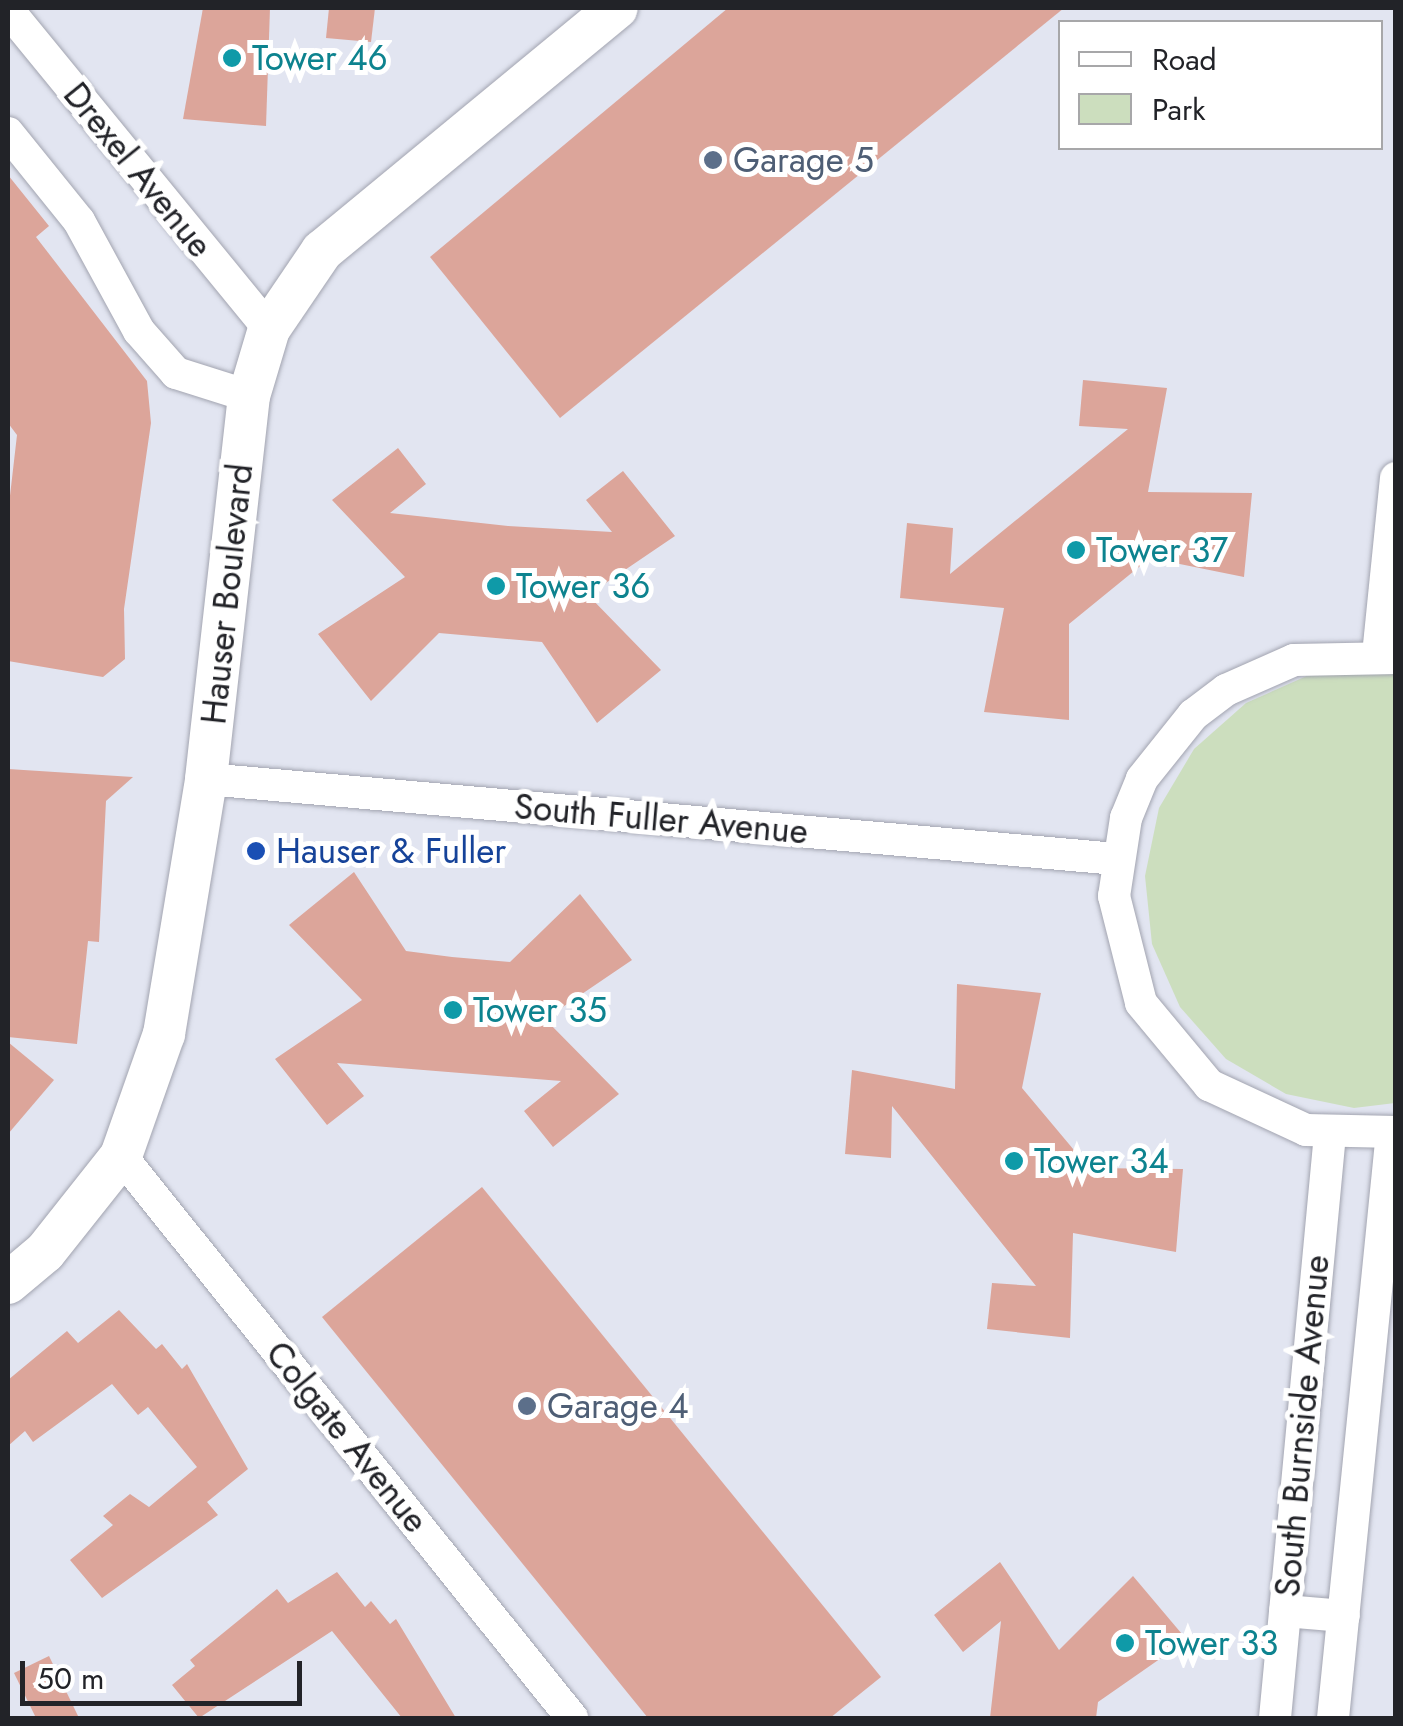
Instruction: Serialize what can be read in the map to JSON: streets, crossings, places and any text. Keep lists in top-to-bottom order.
{
  "streets": {
    "street": [
      "Drexel Avenue",
      "Hauser Boulevard",
      "South Fuller Avenue",
      "South Burnside Avenue",
      "Colgate Avenue"
    ]
  },
  "crossings": [
    ["Drexel Avenue", "Hauser Boulevard"],
    ["Hauser Boulevard", "South Fuller Avenue"],
    ["Hauser Boulevard", "Colgate Avenue"],
    ["South Fuller Avenue", "South Burnside Avenue"]
  ],
  "places": [
    "Tower 46",
    "Garage 5",
    "Tower 37",
    "Tower 36",
    "Hauser & Fuller",
    "Tower 35",
    "Tower 34",
    "Garage 4",
    "Tower 33"
  ],
  "legend": ["Road", "Park"],
  "scale_bar": "50 m"
}
